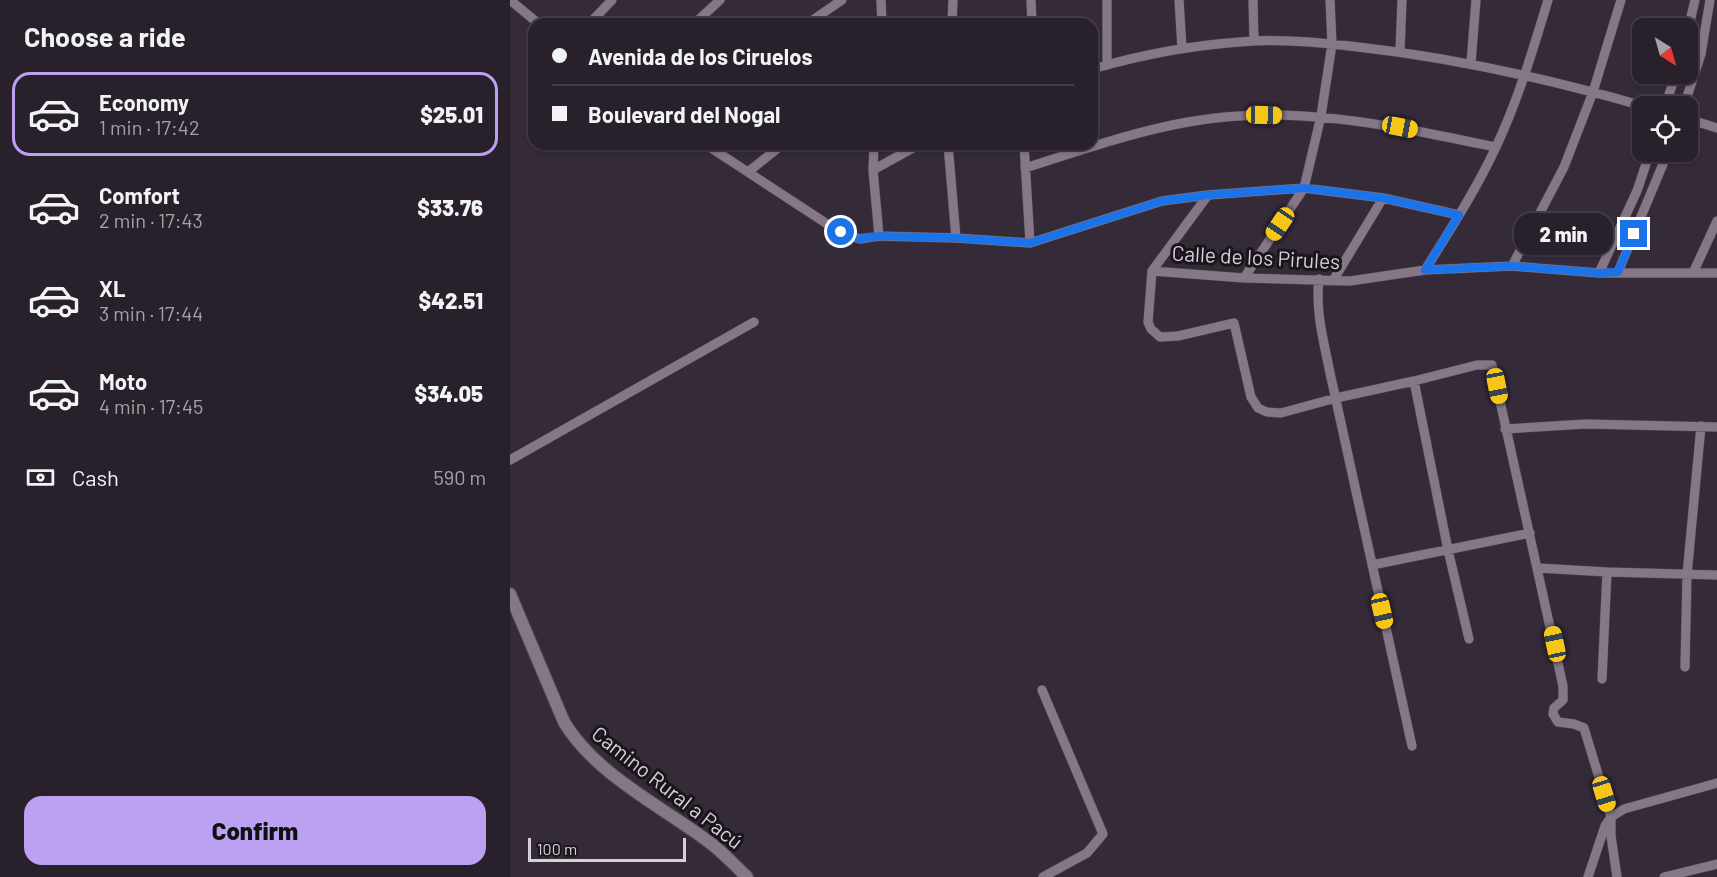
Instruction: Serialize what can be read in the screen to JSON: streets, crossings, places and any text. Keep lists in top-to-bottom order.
{
  "streets": {
    "street": ["Calle de los Pirules", "Camino Rural a Pacú"]
  },
  "scale_bar": "100 m",
  "north": "bottom right",
  "page": {
    "heading": "Choose a ride",
    "banner": ["Avenida de los Ciruelos", "Boulevard del Nogal"],
    "list": [
      {
        "name": "Economy",
        "note": "1 min · 17:42",
        "value": "$25.01"
      },
      {
        "name": "Comfort",
        "note": "2 min · 17:43",
        "value": "$33.76"
      },
      {
        "name": "XL",
        "note": "3 min · 17:44",
        "value": "$42.51"
      },
      {
        "name": "Moto",
        "note": "4 min · 17:45",
        "value": "$34.05"
      }
    ],
    "bubble": "2 min",
    "pay": ["Cash", "590 m"],
    "buttons": "Confirm",
    "scale": "100 m"
  }
}
